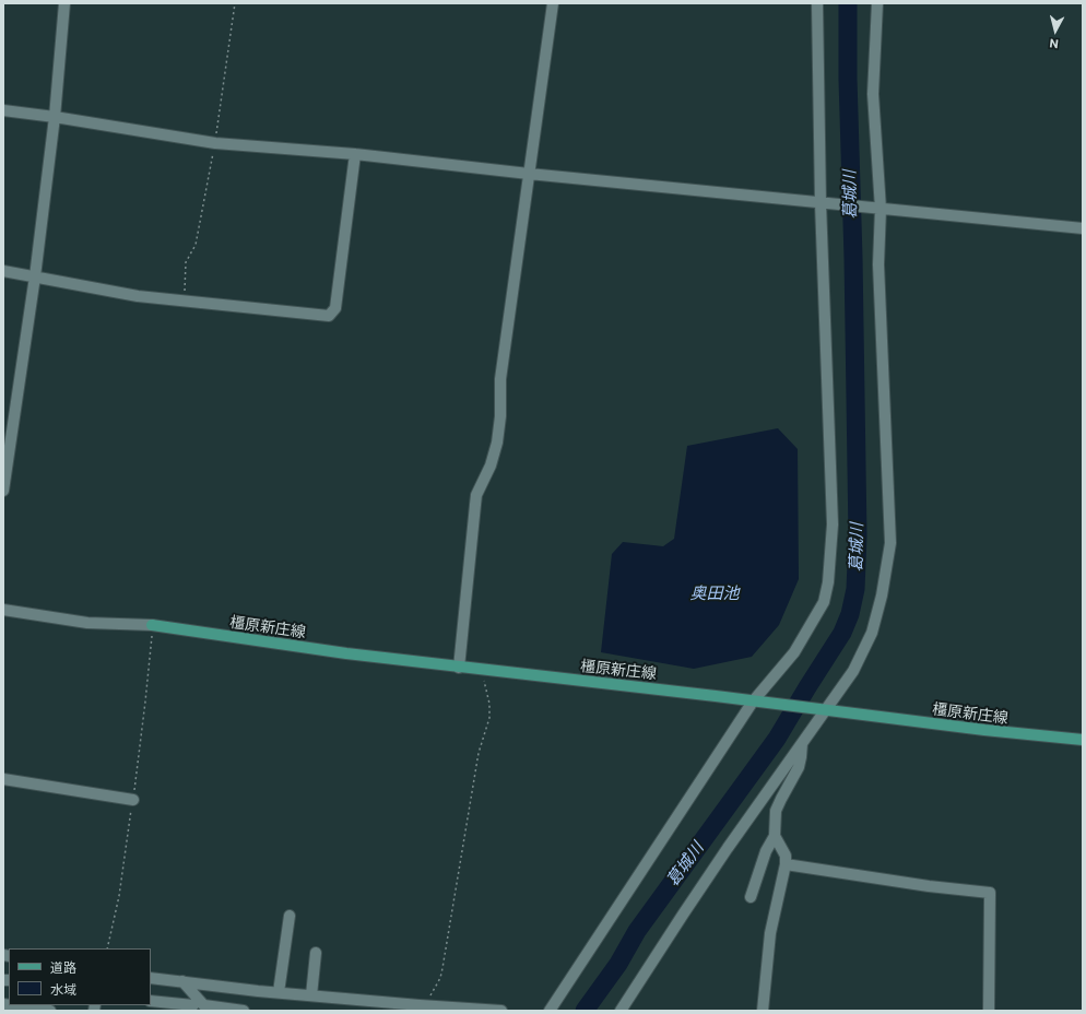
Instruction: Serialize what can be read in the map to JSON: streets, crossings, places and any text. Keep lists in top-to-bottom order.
{
  "streets": {
    "main road": ["橿原新庄線"]
  },
  "water": ["葛城川", "奥田池"],
  "legend": ["道路", "水域"],
  "north": "bottom"
}
